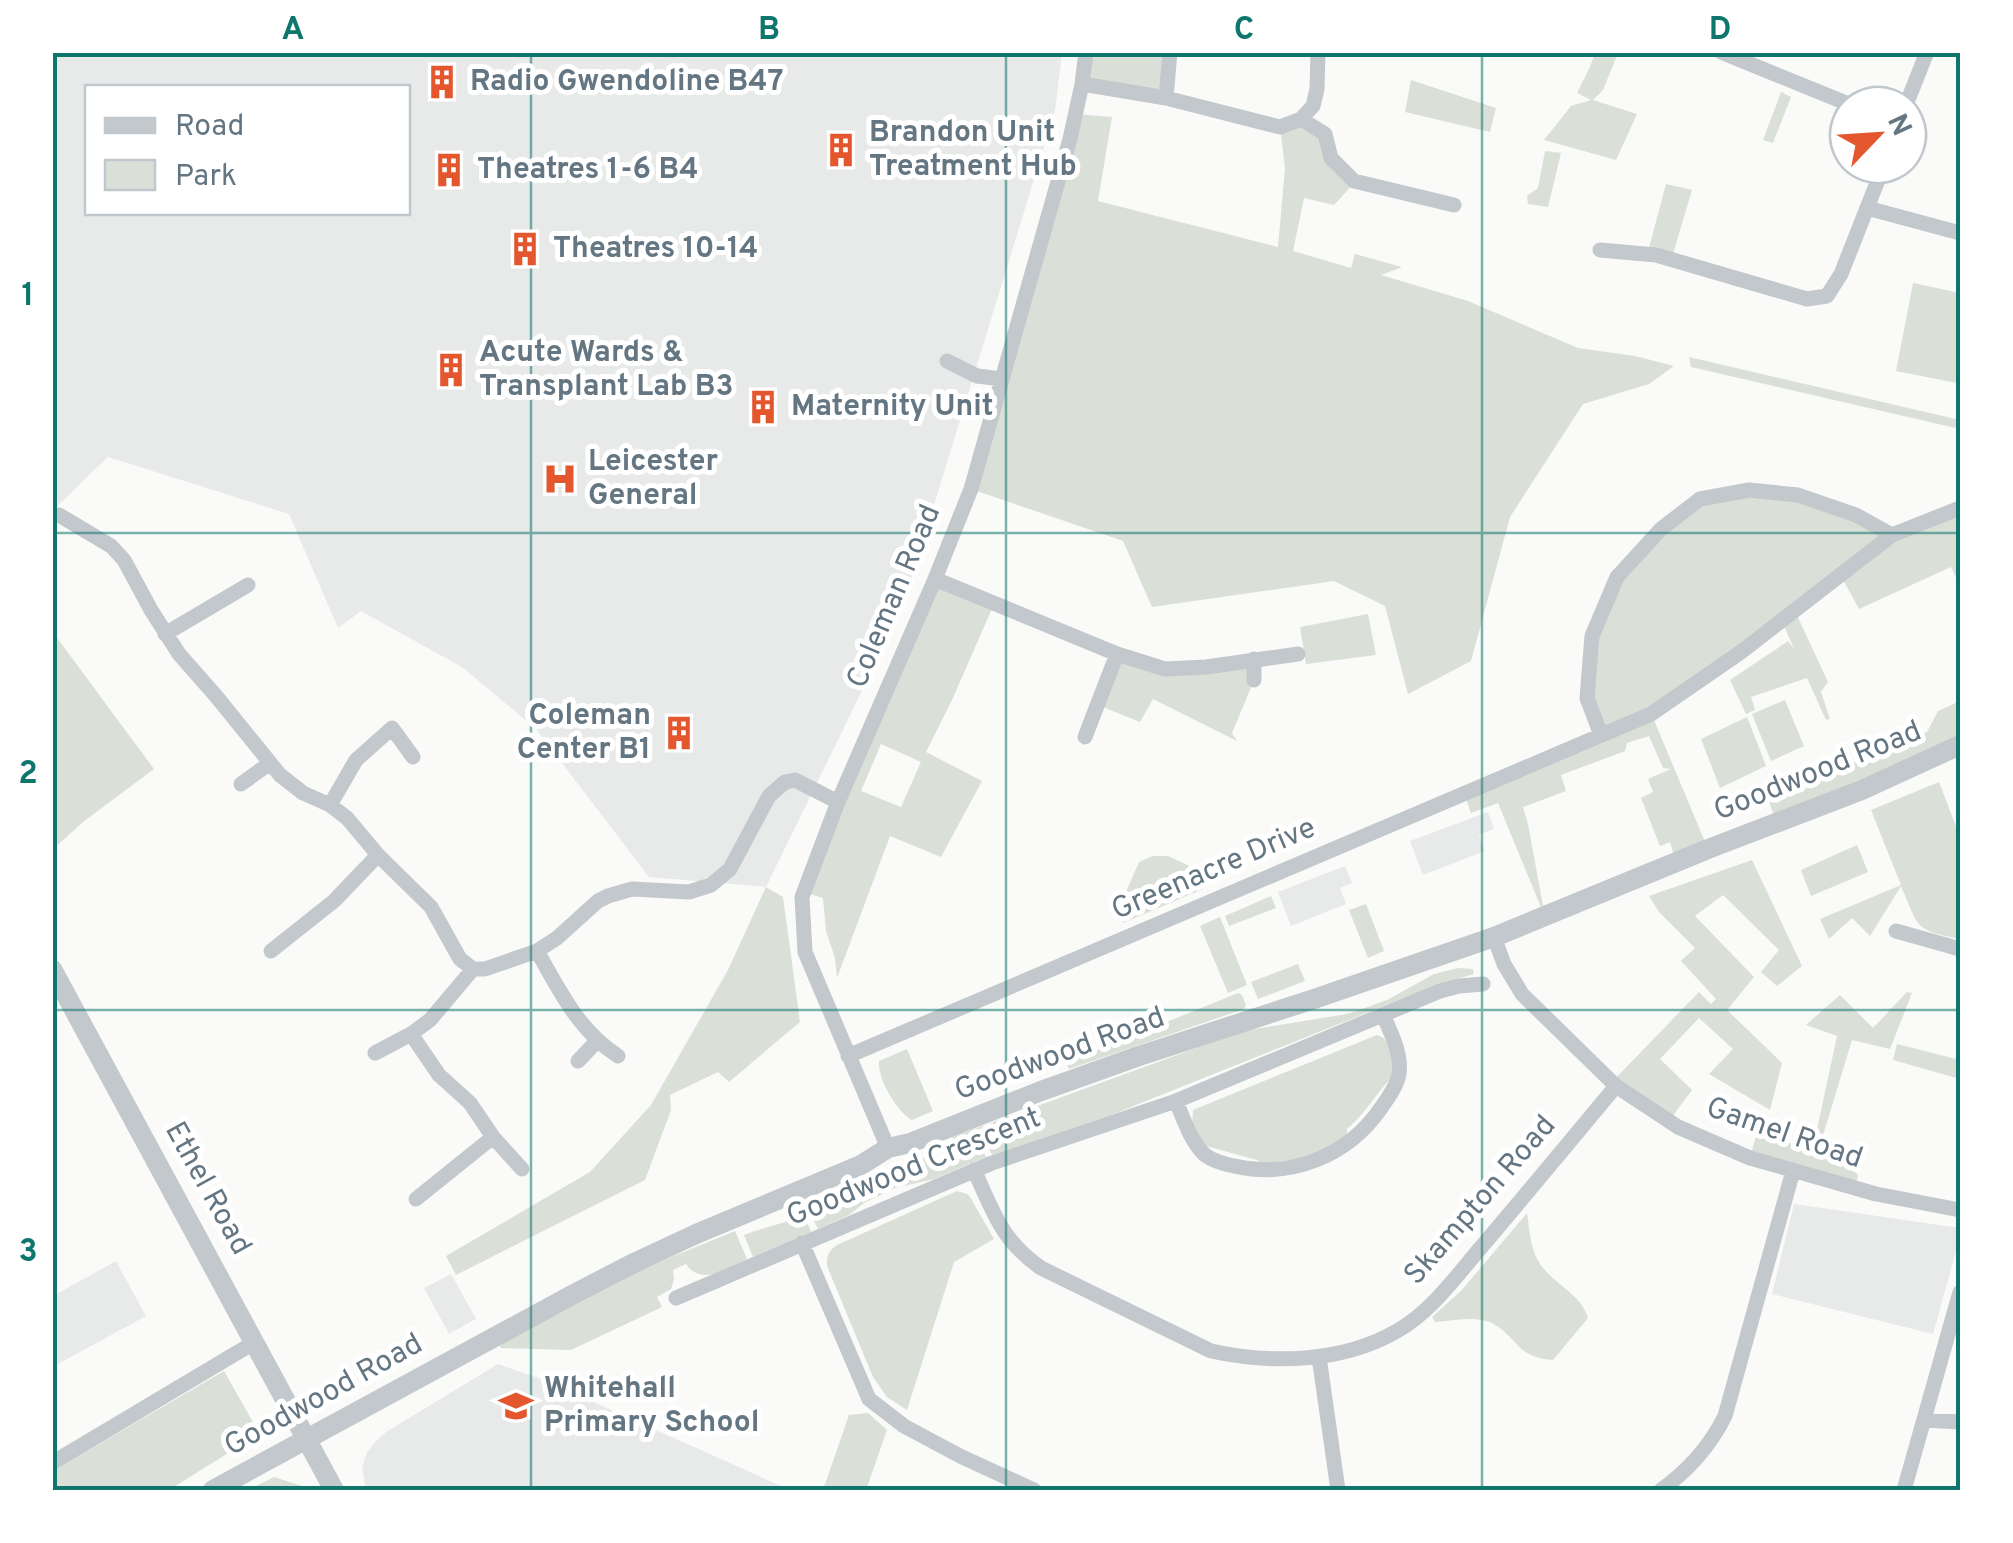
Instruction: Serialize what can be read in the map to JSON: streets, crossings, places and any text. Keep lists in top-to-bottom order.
{
  "streets": {
    "street": [
      "Coleman Road",
      "Goodwood Road",
      "Greenacre Drive",
      "Gamel Road",
      "Goodwood Crescent",
      "Ethel Road",
      "Skampton Road"
    ]
  },
  "crossings": [
    ["Coleman Road", "Goodwood Road"],
    ["Coleman Road", "Greenacre Drive"],
    ["Goodwood Road", "Gamel Road"],
    ["Goodwood Road", "Ethel Road"],
    ["Gamel Road", "Skampton Road"],
    ["Goodwood Crescent", "Skampton Road"]
  ],
  "places": {
    "building": [
      "Radio Gwendoline B47",
      "Brandon Unit Treatment Hub",
      "Theatres 1-6 B4",
      "Theatres 10-14",
      "Acute Wards & Transplant Lab B3",
      "Maternity Unit",
      "Coleman Center B1"
    ],
    "hospital": ["Leicester General"],
    "school or university": ["Whitehall Primary School"]
  },
  "legend": ["Road", "Park"],
  "north": "top right",
  "grid": {
    "columns": [
      "A",
      "B",
      "C",
      "D"
    ],
    "rows": ["1", "2", "3"]
  }
}
